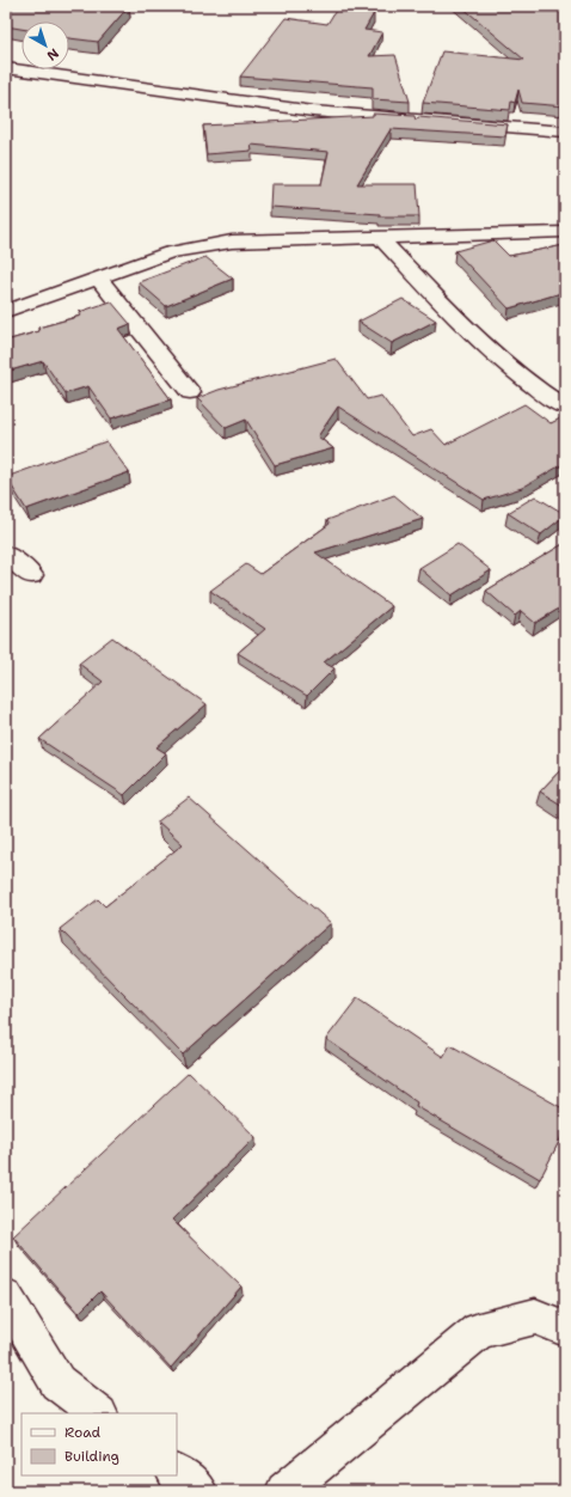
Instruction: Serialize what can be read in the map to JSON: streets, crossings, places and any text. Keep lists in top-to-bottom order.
{
  "legend": ["Road", "Building"],
  "north": "bottom right"
}
